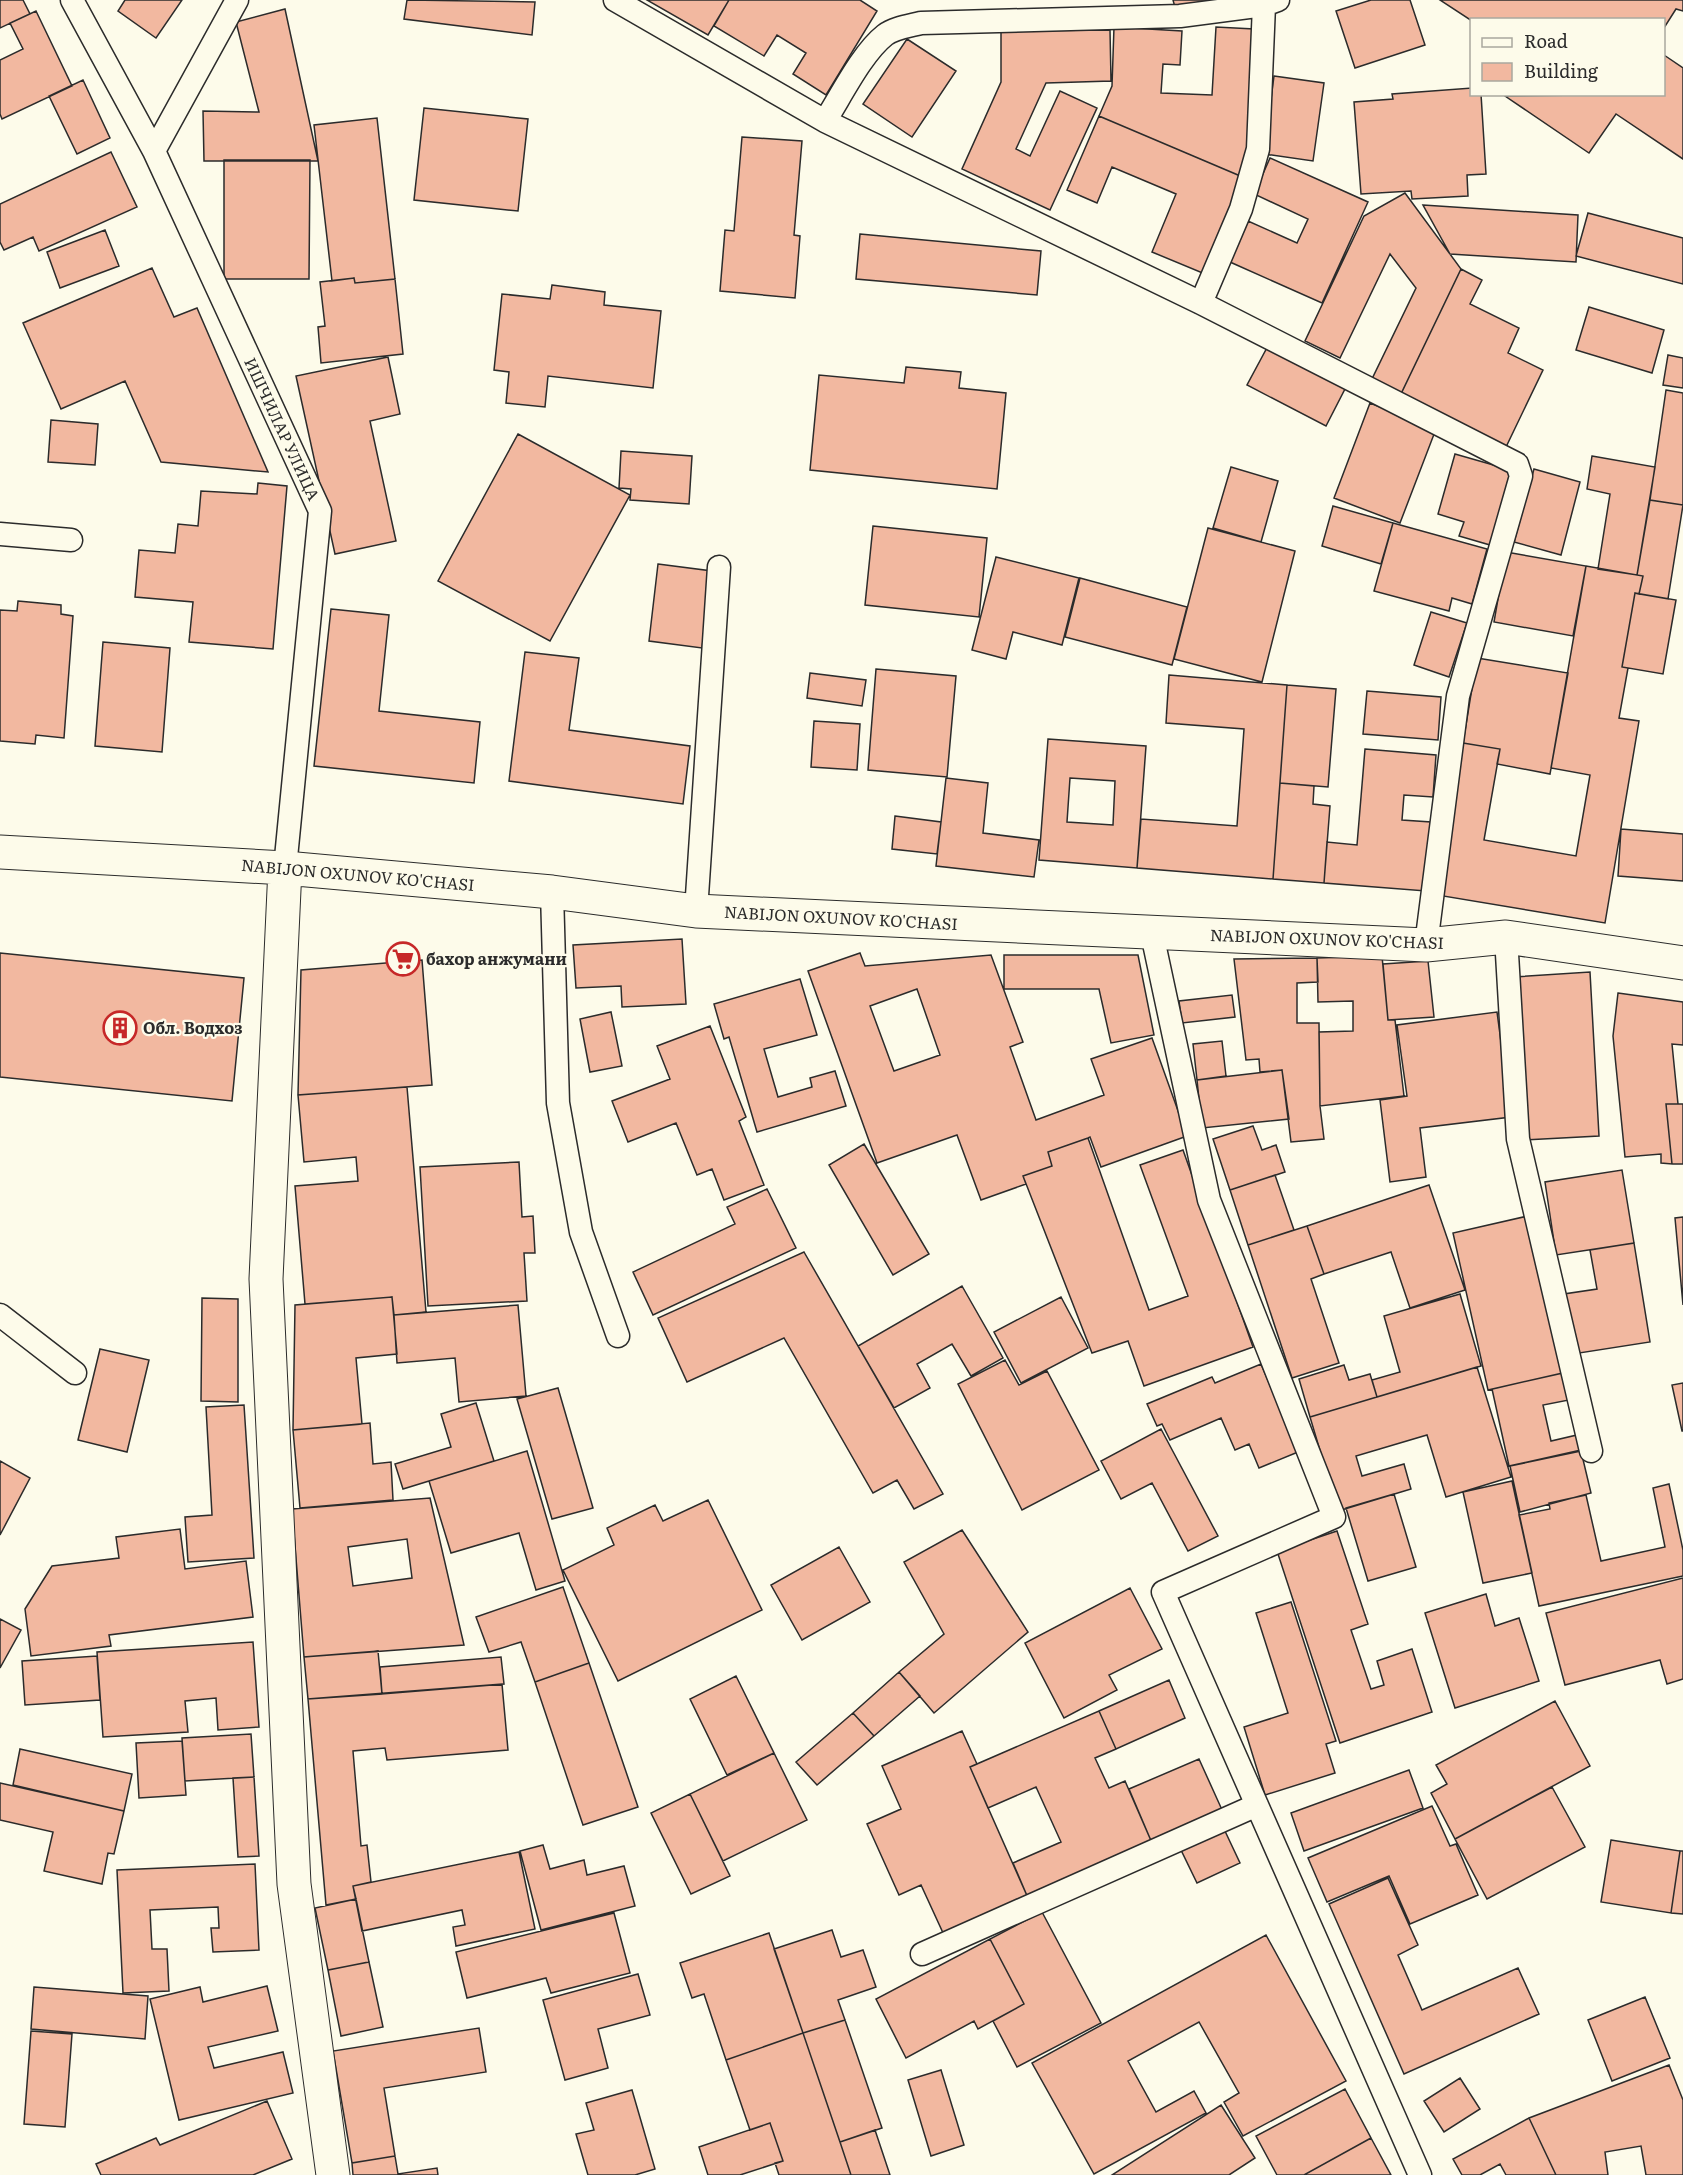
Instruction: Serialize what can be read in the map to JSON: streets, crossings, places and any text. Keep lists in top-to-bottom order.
{
  "streets": {
    "street": ["NABIJON OXUNOV KO'CHASI"],
    "lane": ["ИШЧИЛАР УЛИЦА"]
  },
  "crossings": [
    ["ИШЧИЛАР УЛИЦА", "NABIJON OXUNOV KO'CHASI"]
  ],
  "places": {
    "supermarket": ["бахор анжумани"],
    "building": ["Обл. Водхоз"]
  },
  "legend": ["Road", "Building"]
}
